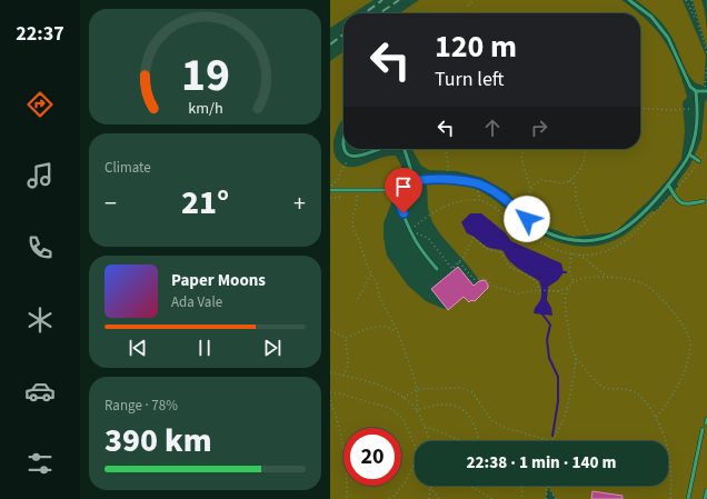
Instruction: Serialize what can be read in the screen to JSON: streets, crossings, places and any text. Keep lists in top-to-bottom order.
{
  "page": {
    "tabs": "22:37",
    "turn": ["120 m", "Turn left"],
    "tile": [
      "Climate",
      ["Range · 78%", "390 km"]
    ],
    "heat": ["−", "21°", "+"],
    "song": ["Paper Moons", "Ada Vale"],
    "limit": "20",
    "trip": "22:38 · 1 min · 140 m",
    "gauge": ["19", "km/h"]
  }
}
